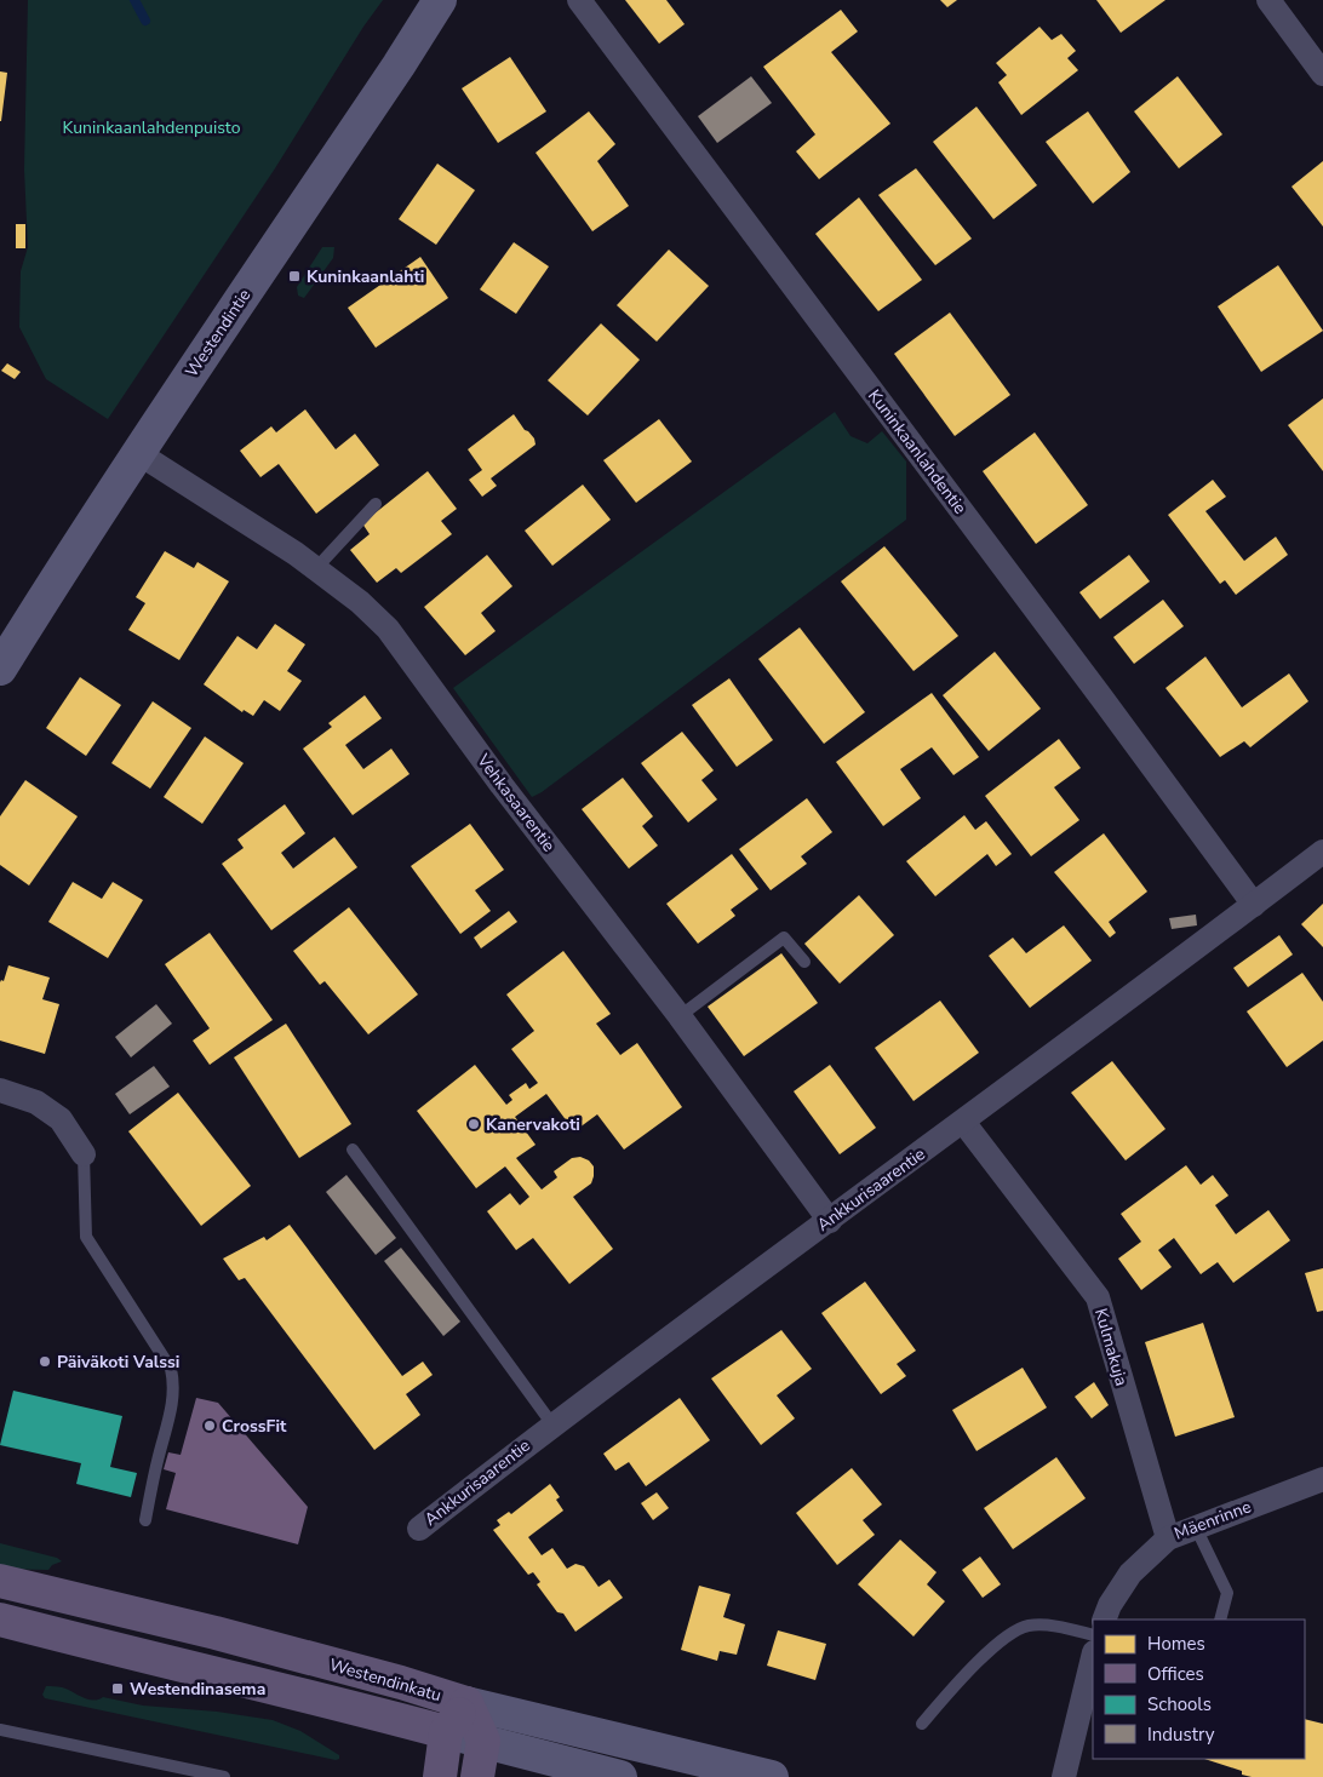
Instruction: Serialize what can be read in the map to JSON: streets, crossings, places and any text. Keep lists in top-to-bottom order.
{
  "streets": {
    "main road": ["Westendinkatu"],
    "street": [
      "Westendintie",
      "Kuninkaanlahdentie",
      "Vehkasaarentie",
      "Ankkurisaarentie",
      "Kulmakuja",
      "Mäenrinne"
    ]
  },
  "crossings": [
    ["Westendintie", "Vehkasaarentie"],
    ["Kuninkaanlahdentie", "Ankkurisaarentie"],
    ["Vehkasaarentie", "Ankkurisaarentie"],
    ["Ankkurisaarentie", "Kulmakuja"],
    ["Kulmakuja", "Mäenrinne"]
  ],
  "parks": ["Kuninkaanlahdenpuisto"],
  "places": {
    "transit": ["Kuninkaanlahti", "Westendinasema"],
    "other": ["Kanervakoti", "Päiväkoti Valssi", "CrossFit"]
  },
  "legend": [
    "Homes",
    "Offices",
    "Schools",
    "Industry"
  ]
}
